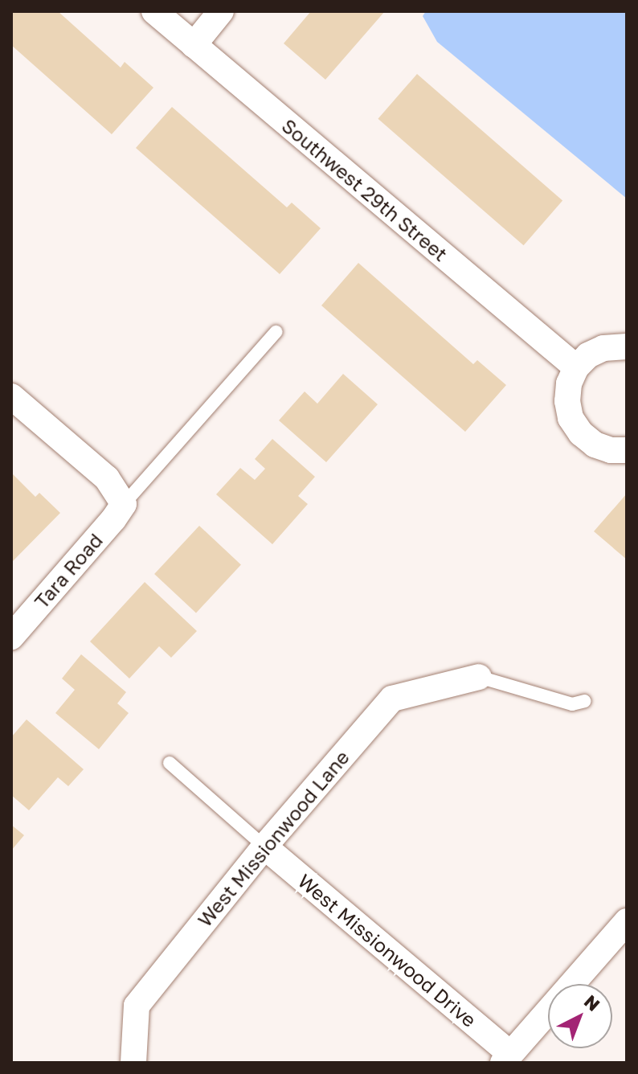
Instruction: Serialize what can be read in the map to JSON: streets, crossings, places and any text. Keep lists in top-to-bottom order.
{
  "streets": {
    "street": [
      "Southwest 29th Street",
      "Tara Road",
      "West Missionwood Lane",
      "West Missionwood Drive"
    ]
  },
  "crossings": [
    ["West Missionwood Lane", "West Missionwood Drive"]
  ],
  "north": "top right"
}
